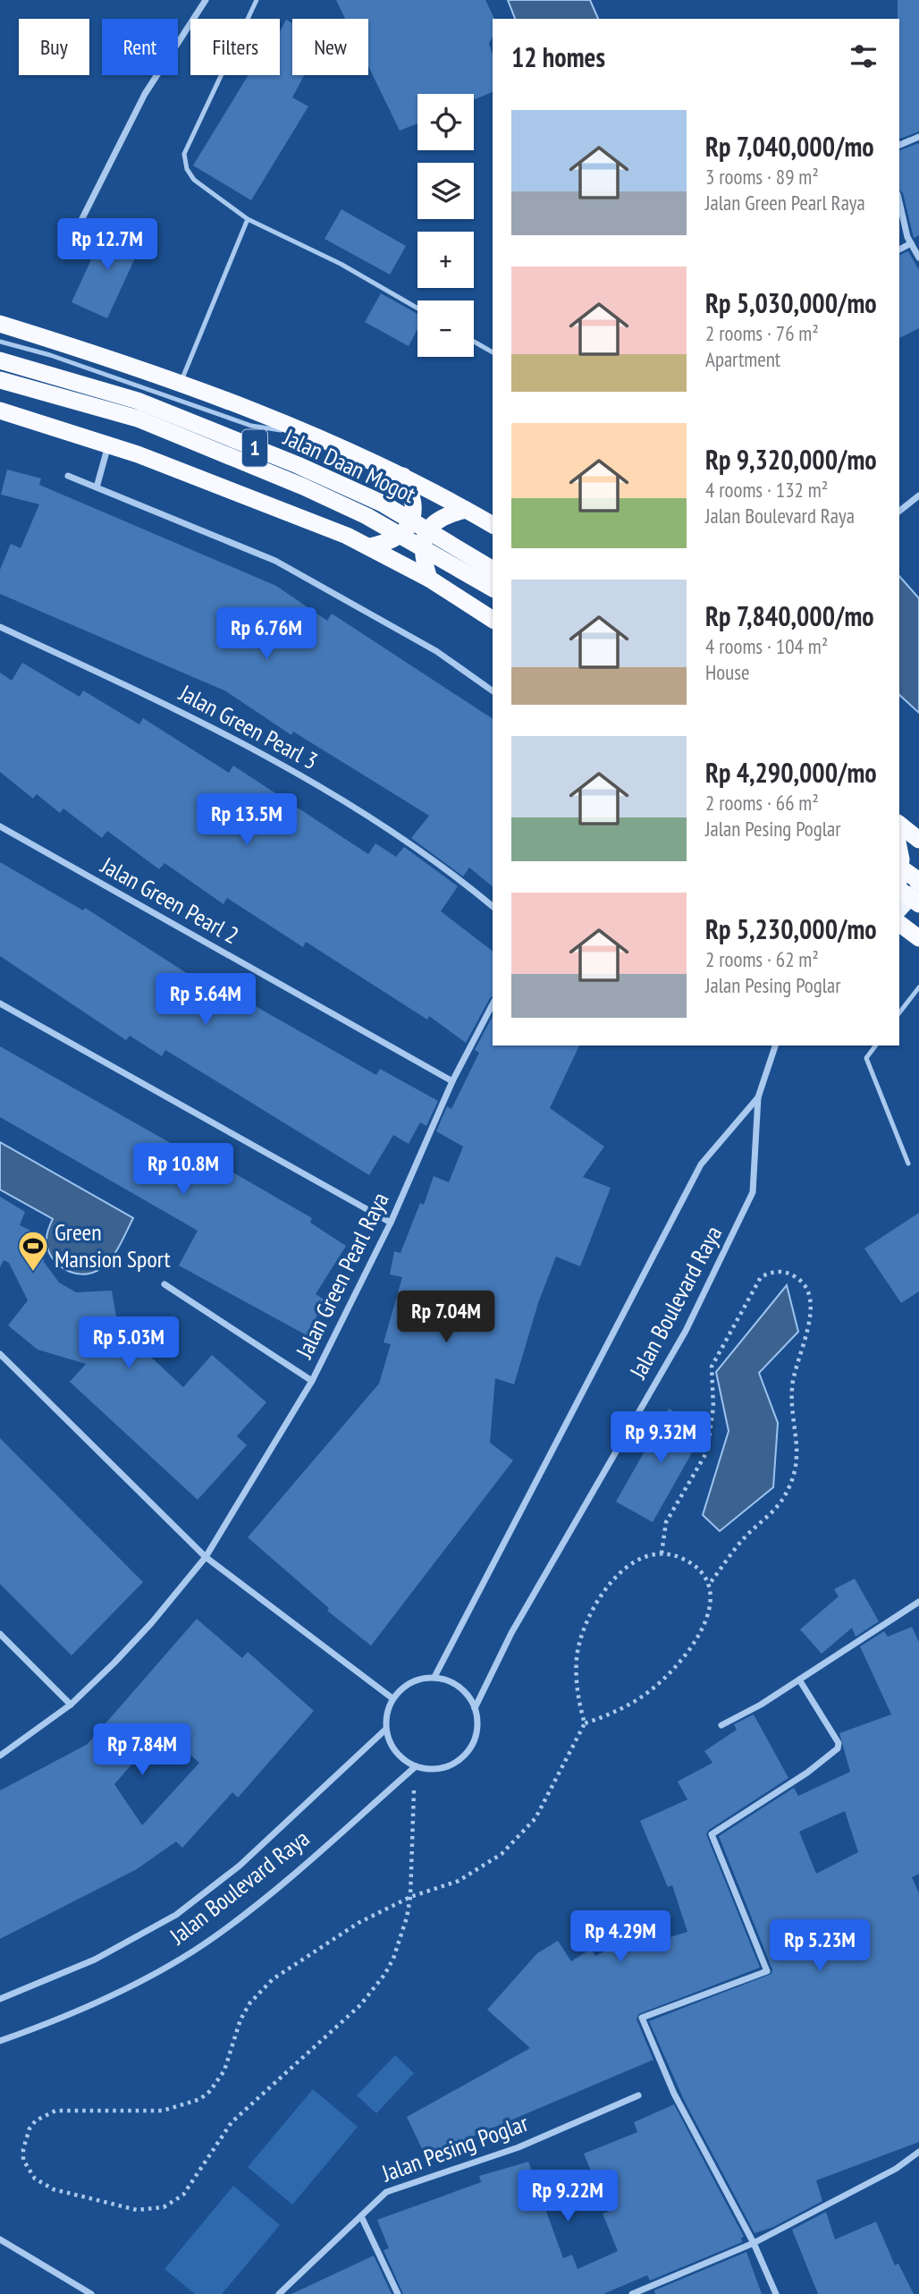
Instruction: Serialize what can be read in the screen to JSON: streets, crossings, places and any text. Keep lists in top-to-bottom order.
{
  "streets": {
    "highway": ["1", "Jalan Daan Mogot"],
    "street": [
      "Jalan Green Pearl 3",
      "Jalan Green Pearl 2",
      "Jalan Green Pearl Raya",
      "Jalan Boulevard Raya",
      "Jalan Pesing Poglar"
    ]
  },
  "crossings": [
    ["Jalan Green Pearl 2", "Jalan Green Pearl Raya"]
  ],
  "places": {
    "sports": ["Green Mansion Sport"]
  },
  "page": {
    "chip": [
      "Buy",
      "Rent",
      "Filters",
      "New"
    ],
    "heading": "12 homes",
    "map_buttons": ["+", "−"],
    "list": [
      {
        "name": "Rp 7,040,000/mo",
        "note": "3 rooms · 89 m² · Jalan Green Pearl Raya"
      },
      {
        "name": "Rp 5,030,000/mo",
        "note": "2 rooms · 76 m² · Apartment"
      },
      {
        "name": "Rp 9,320,000/mo",
        "note": "4 rooms · 132 m² · Jalan Boulevard Raya"
      },
      {
        "name": "Rp 7,840,000/mo",
        "note": "4 rooms · 104 m² · House"
      },
      {
        "name": "Rp 4,290,000/mo",
        "note": "2 rooms · 66 m² · Jalan Pesing Poglar"
      },
      {
        "name": "Rp 5,230,000/mo",
        "note": "2 rooms · 62 m² · Jalan Pesing Poglar"
      }
    ],
    "price": [
      "Rp 12.7M",
      "Rp 6.76M",
      "Rp 13.5M",
      "Rp 5.64M",
      "Rp 10.8M",
      "Rp 7.04M",
      "Rp 5.03M",
      "Rp 9.32M",
      "Rp 7.84M",
      "Rp 4.29M",
      "Rp 5.23M",
      "Rp 9.22M"
    ]
  }
}
